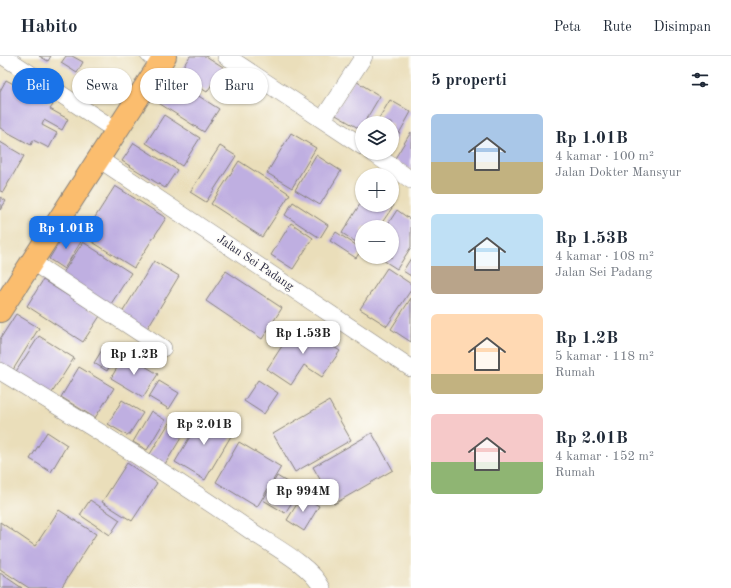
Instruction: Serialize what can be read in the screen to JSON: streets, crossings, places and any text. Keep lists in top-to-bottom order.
{
  "streets": {
    "street": ["Jalan Sei Padang"]
  },
  "page": {
    "header": "Habito",
    "nav": ["Peta", "Rute", "Disimpan"],
    "heading": "5 properti",
    "chip": [
      "Beli",
      "Sewa",
      "Filter",
      "Baru"
    ],
    "list": [
      {
        "name": "Rp 1.01B",
        "note": "4 kamar · 100 m² · Jalan Dokter Mansyur"
      },
      {
        "name": "Rp 1.53B",
        "note": "4 kamar · 108 m² · Jalan Sei Padang"
      },
      {
        "name": "Rp 1.2B",
        "note": "5 kamar · 118 m² · Rumah"
      },
      {
        "name": "Rp 2.01B",
        "note": "4 kamar · 152 m² · Rumah"
      }
    ],
    "map_buttons": ["+", "−"],
    "price": [
      "Rp 1.01B",
      "Rp 1.53B",
      "Rp 1.2B",
      "Rp 2.01B",
      "Rp 994M"
    ]
  }
}
